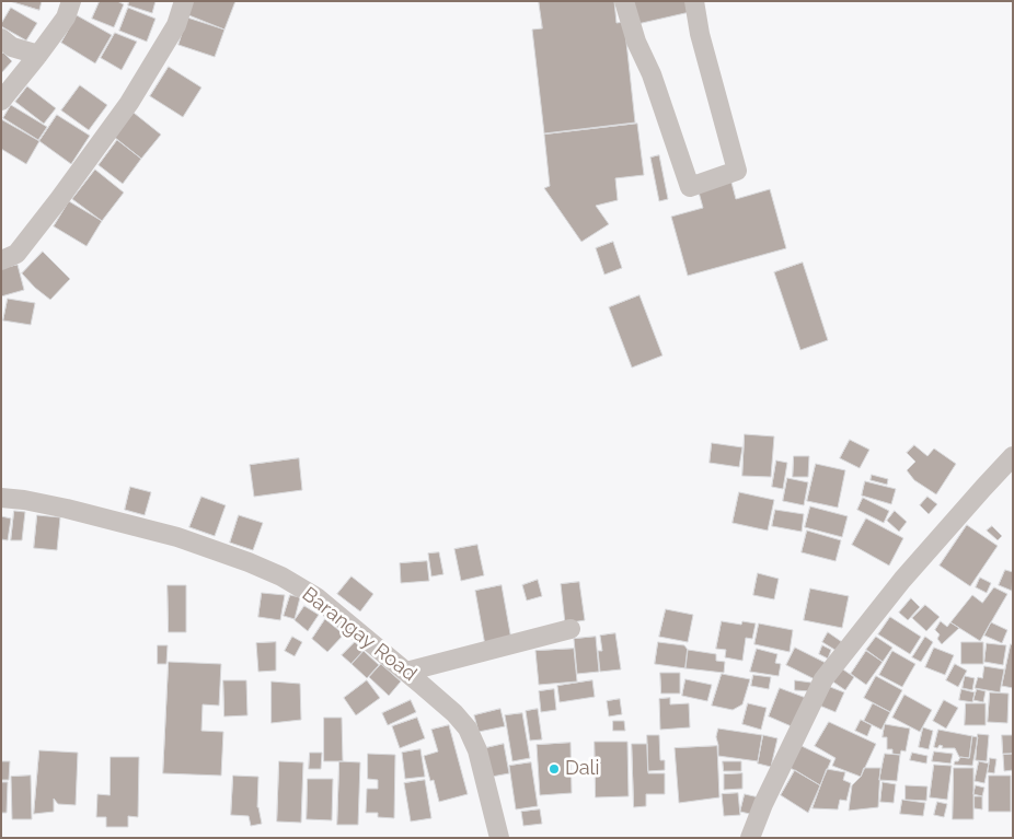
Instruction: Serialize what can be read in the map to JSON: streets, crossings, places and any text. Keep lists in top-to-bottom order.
{
  "streets": {
    "street": ["Barangay Road"]
  },
  "places": ["Dali"]
}
